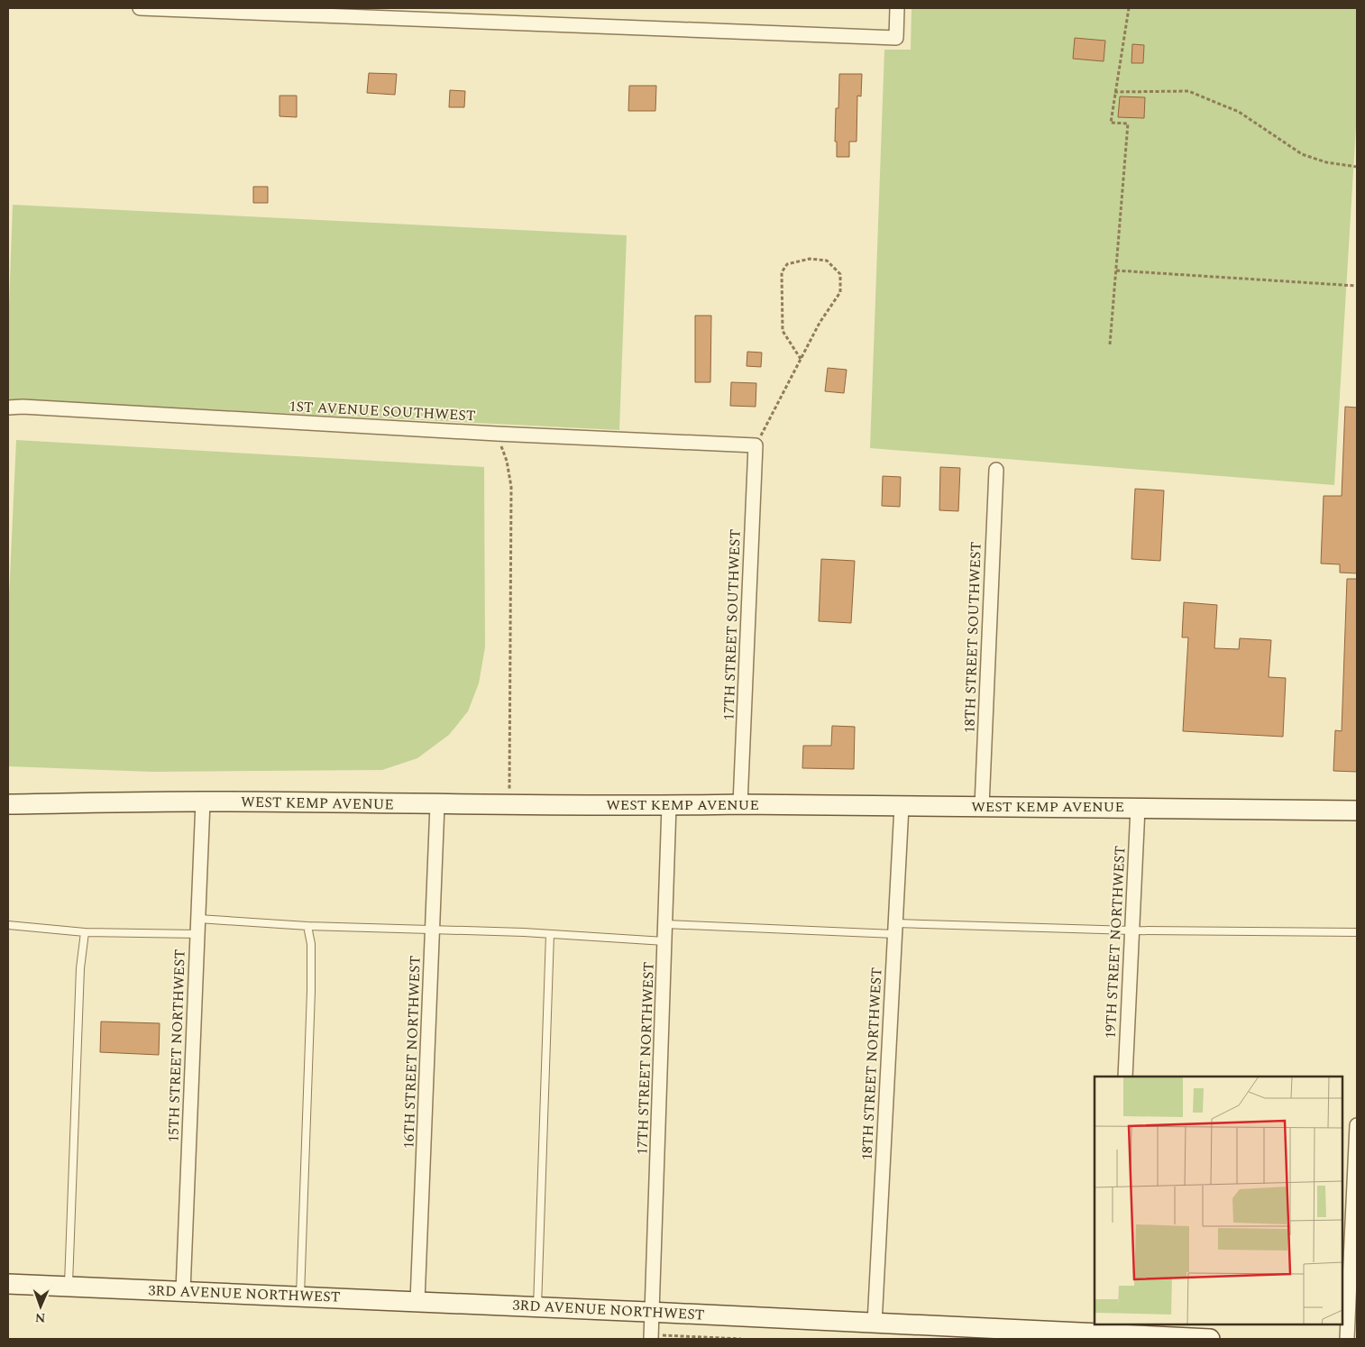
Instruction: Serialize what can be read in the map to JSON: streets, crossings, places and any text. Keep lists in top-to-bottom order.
{
  "streets": {
    "street": [
      "1ST AVENUE SOUTHWEST",
      "17TH STREET SOUTHWEST",
      "18TH STREET SOUTHWEST",
      "WEST KEMP AVENUE",
      "19TH STREET NORTHWEST",
      "15TH STREET NORTHWEST",
      "16TH STREET NORTHWEST",
      "17TH STREET NORTHWEST",
      "18TH STREET NORTHWEST",
      "3RD AVENUE NORTHWEST"
    ]
  },
  "crossings": [
    ["1ST AVENUE SOUTHWEST", "17TH STREET SOUTHWEST"],
    ["17TH STREET SOUTHWEST", "WEST KEMP AVENUE"],
    ["18TH STREET SOUTHWEST", "WEST KEMP AVENUE"],
    ["WEST KEMP AVENUE", "19TH STREET NORTHWEST"],
    ["WEST KEMP AVENUE", "15TH STREET NORTHWEST"],
    ["WEST KEMP AVENUE", "16TH STREET NORTHWEST"],
    ["WEST KEMP AVENUE", "17TH STREET NORTHWEST"],
    ["WEST KEMP AVENUE", "18TH STREET NORTHWEST"],
    ["15TH STREET NORTHWEST", "3RD AVENUE NORTHWEST"],
    ["16TH STREET NORTHWEST", "3RD AVENUE NORTHWEST"],
    ["17TH STREET NORTHWEST", "3RD AVENUE NORTHWEST"],
    ["18TH STREET NORTHWEST", "3RD AVENUE NORTHWEST"]
  ],
  "north": "bottom"
}
